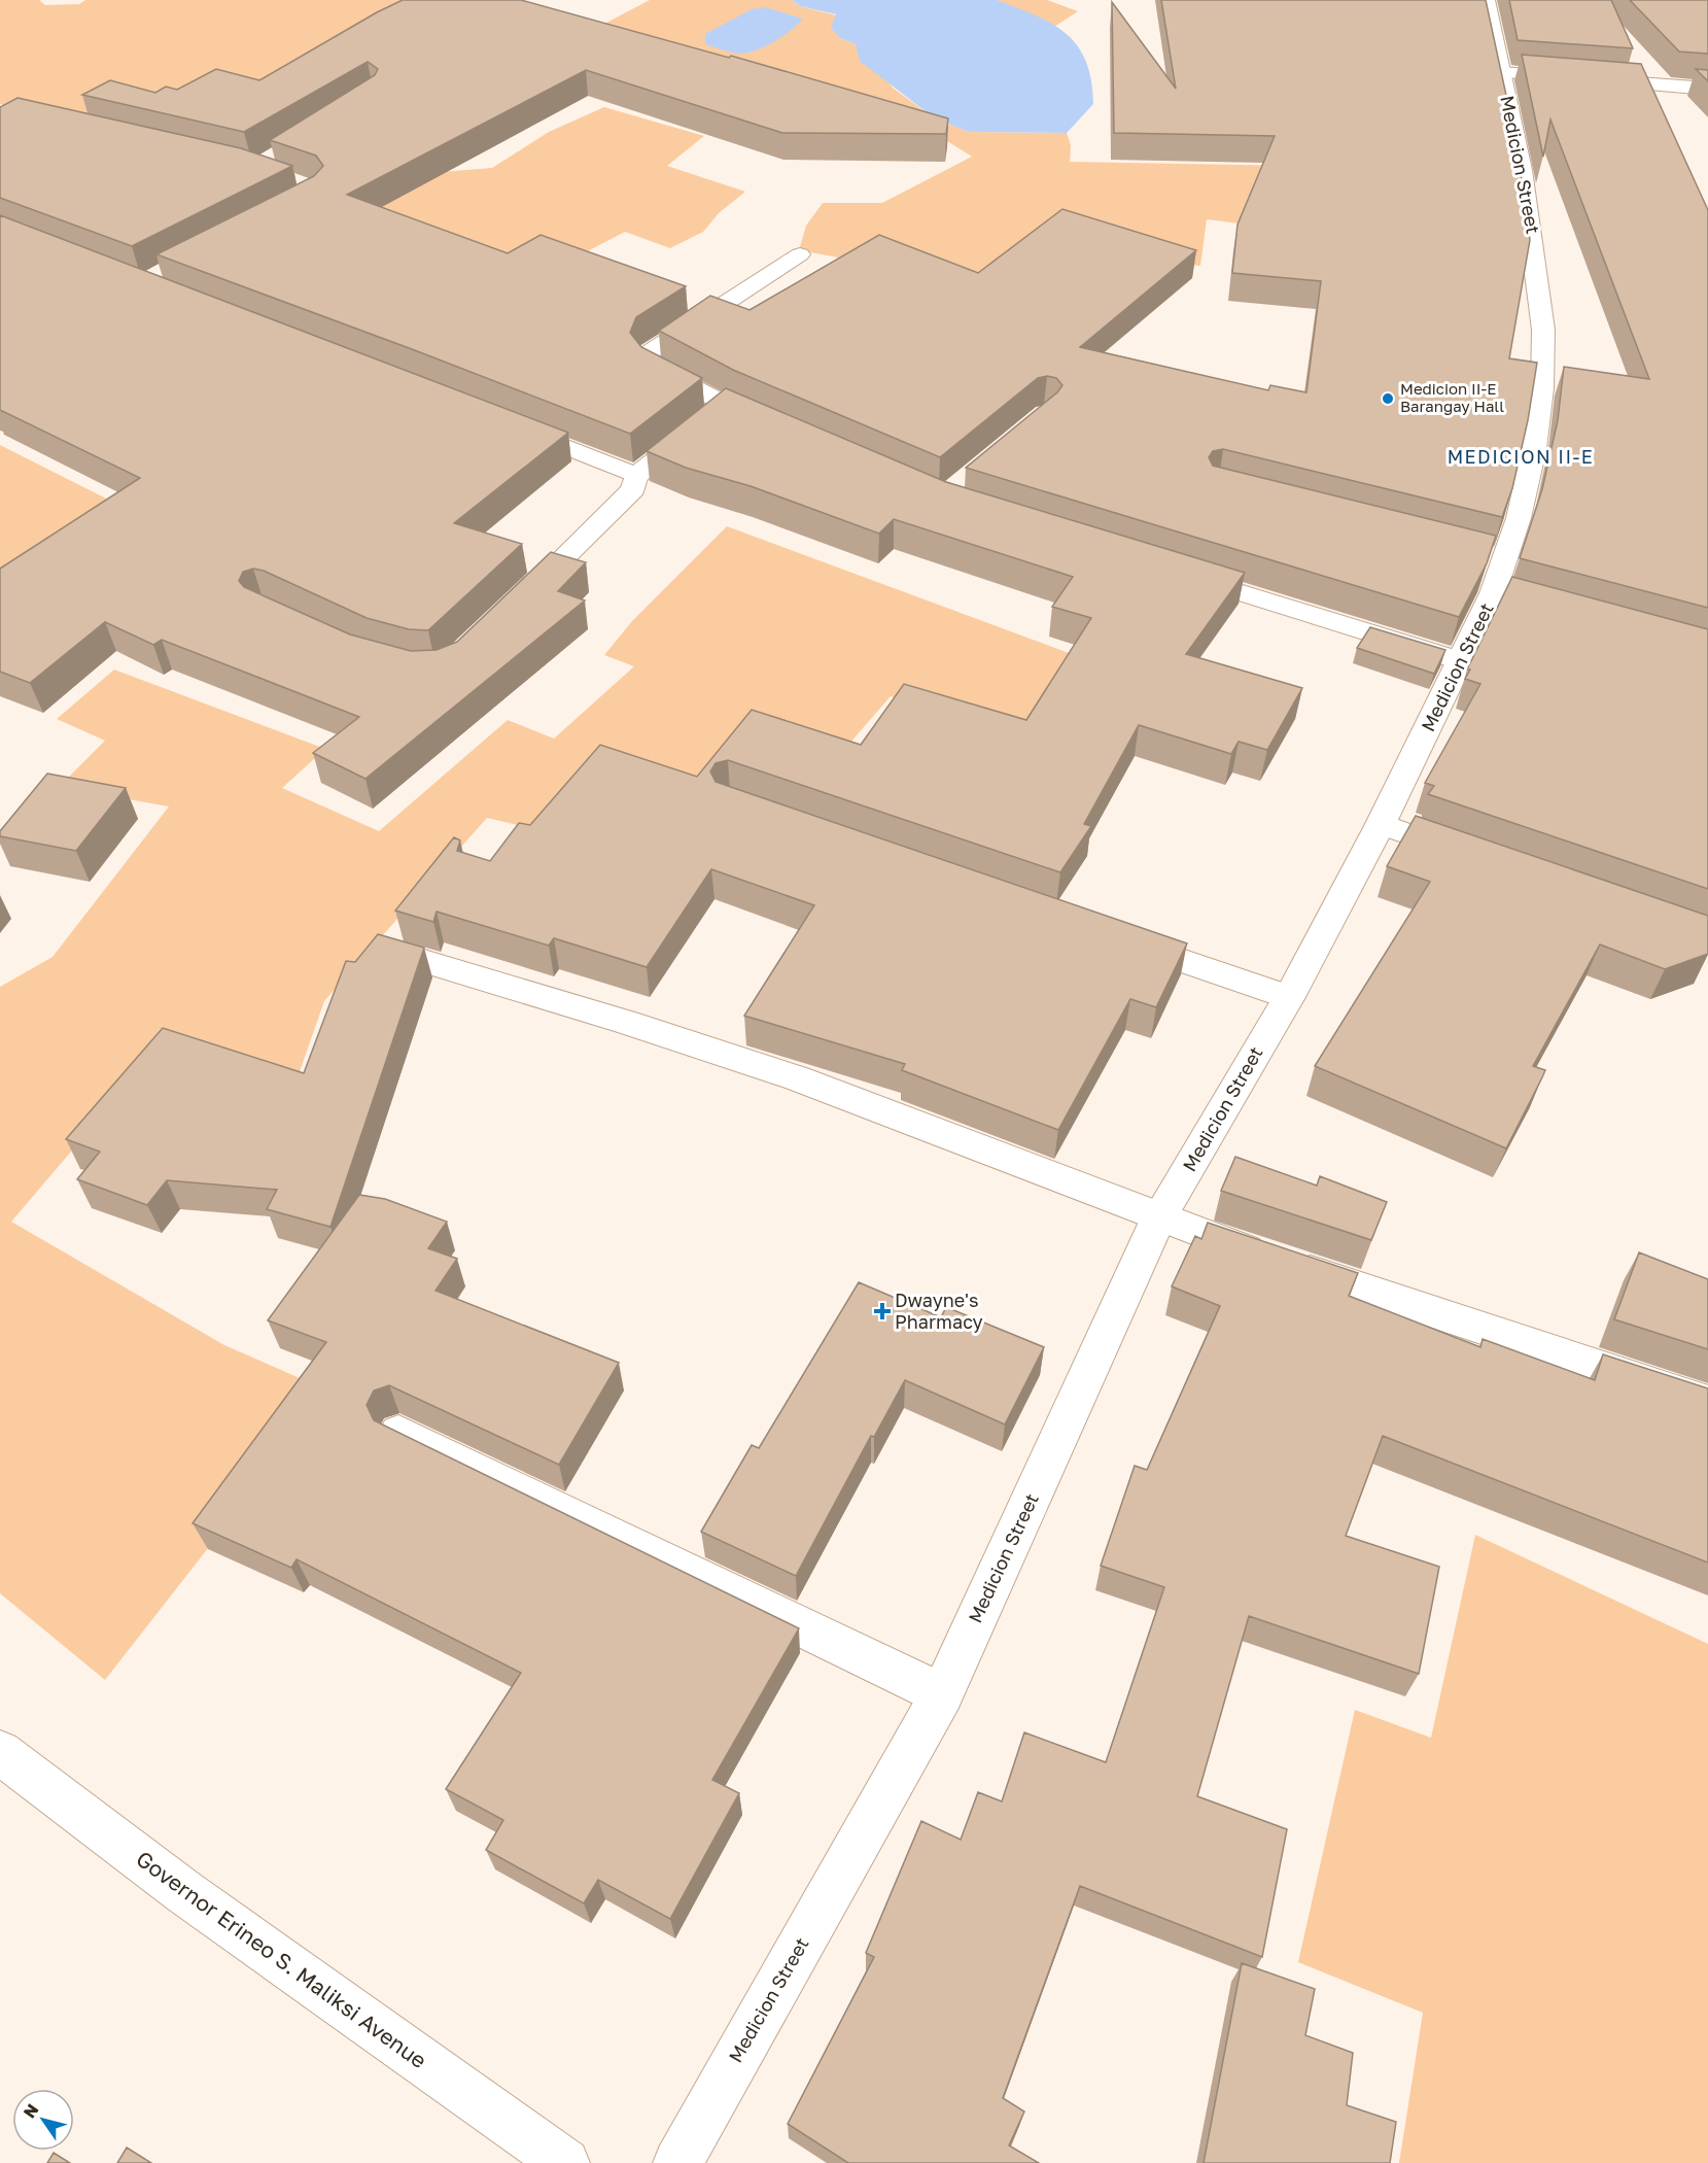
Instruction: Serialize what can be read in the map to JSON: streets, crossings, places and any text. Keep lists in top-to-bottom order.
{
  "streets": {
    "street": ["Medicion Street", "Governor Erineo S. Maliksi Avenue"]
  },
  "districts": ["MEDICION II-E"],
  "places": {
    "other": ["Medicion II-E Barangay Hall"],
    "health": ["Dwayne's Pharmacy"]
  },
  "north": "top left"
}
